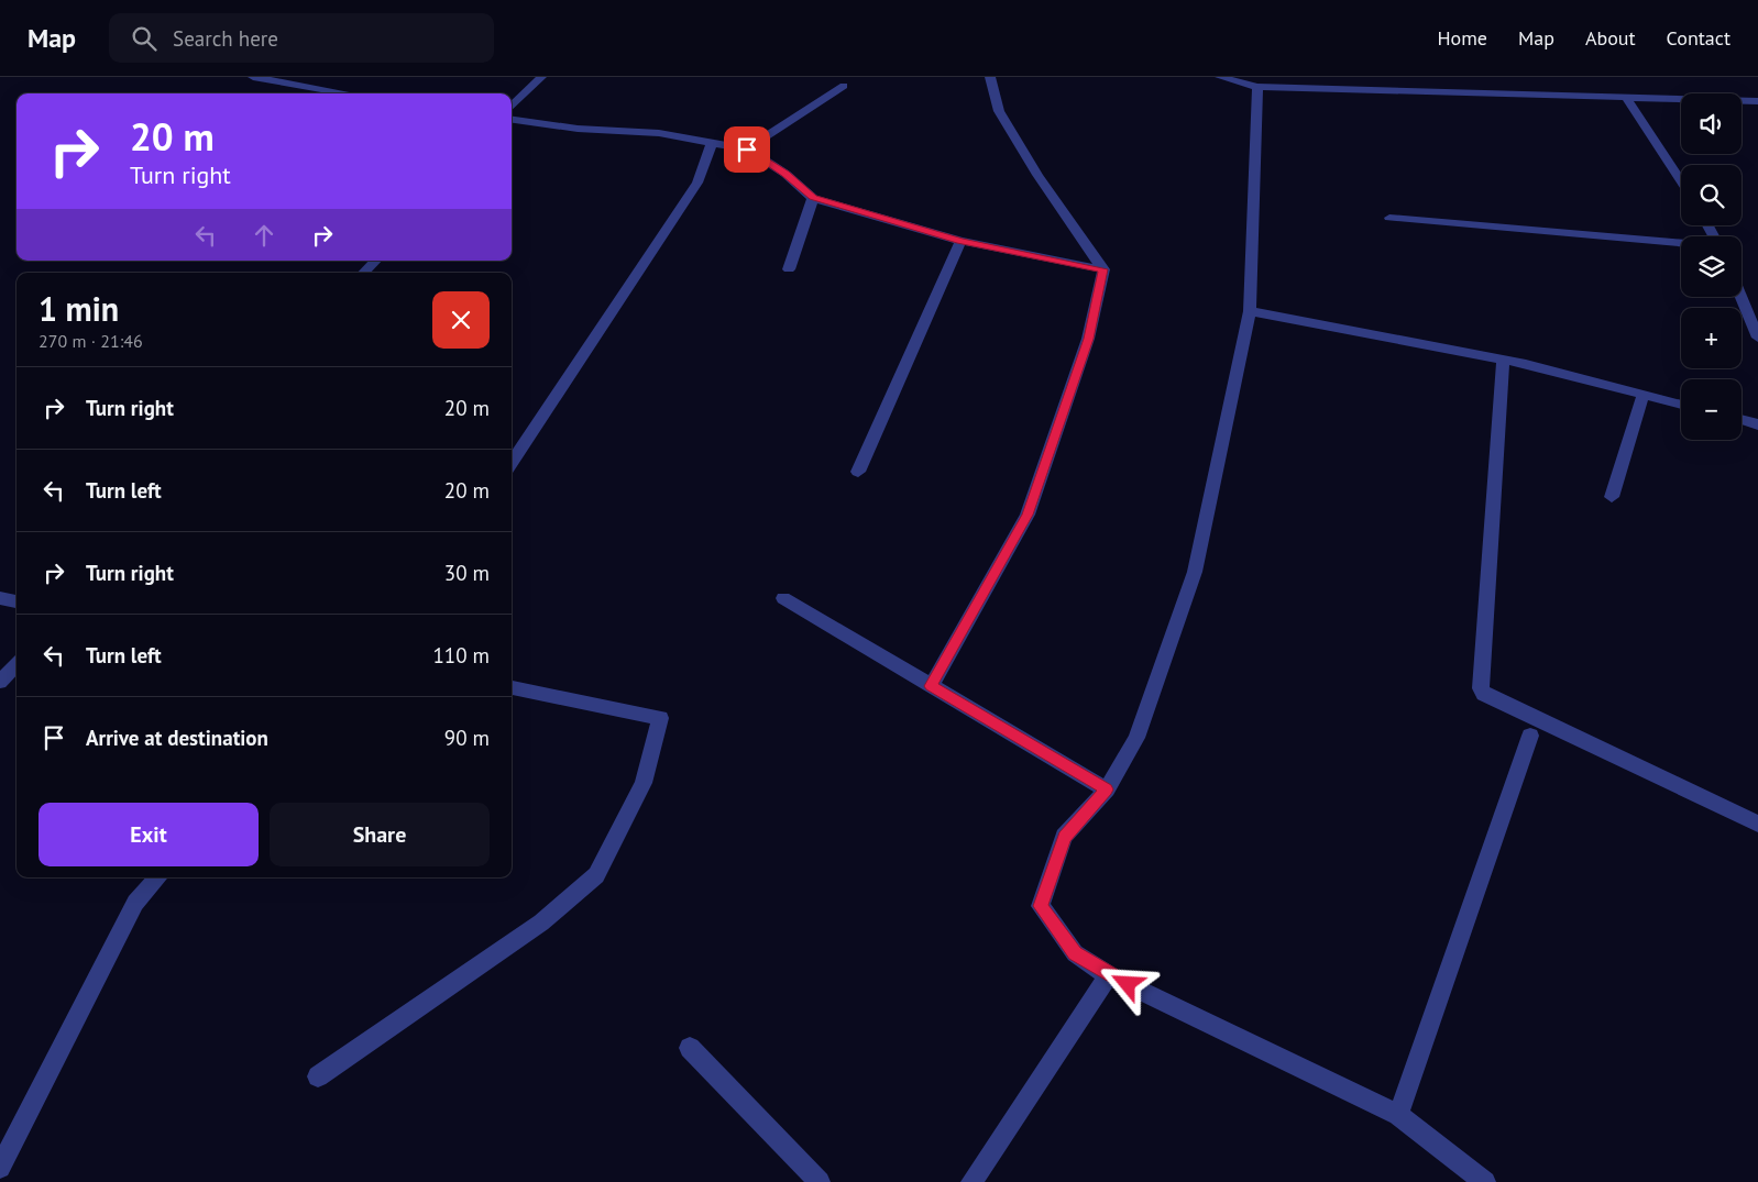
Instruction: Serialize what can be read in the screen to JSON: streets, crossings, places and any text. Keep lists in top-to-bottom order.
{
  "page": {
    "header": "Map",
    "search": "Search here",
    "nav": [
      "Home",
      "Map",
      "About",
      "Contact"
    ],
    "map_buttons": ["+", "−"],
    "turn": ["20 m", "Turn right"],
    "heading": ["1 min", "270 m · 21:46"],
    "list": [
      {
        "name": "Turn right",
        "value": "20 m"
      },
      {
        "name": "Turn left",
        "value": "20 m"
      },
      {
        "name": "Turn right",
        "value": "30 m"
      },
      {
        "name": "Turn left",
        "value": "110 m"
      },
      {
        "name": "Arrive at destination",
        "value": "90 m"
      }
    ],
    "buttons": ["Exit", "Share"]
  }
}
